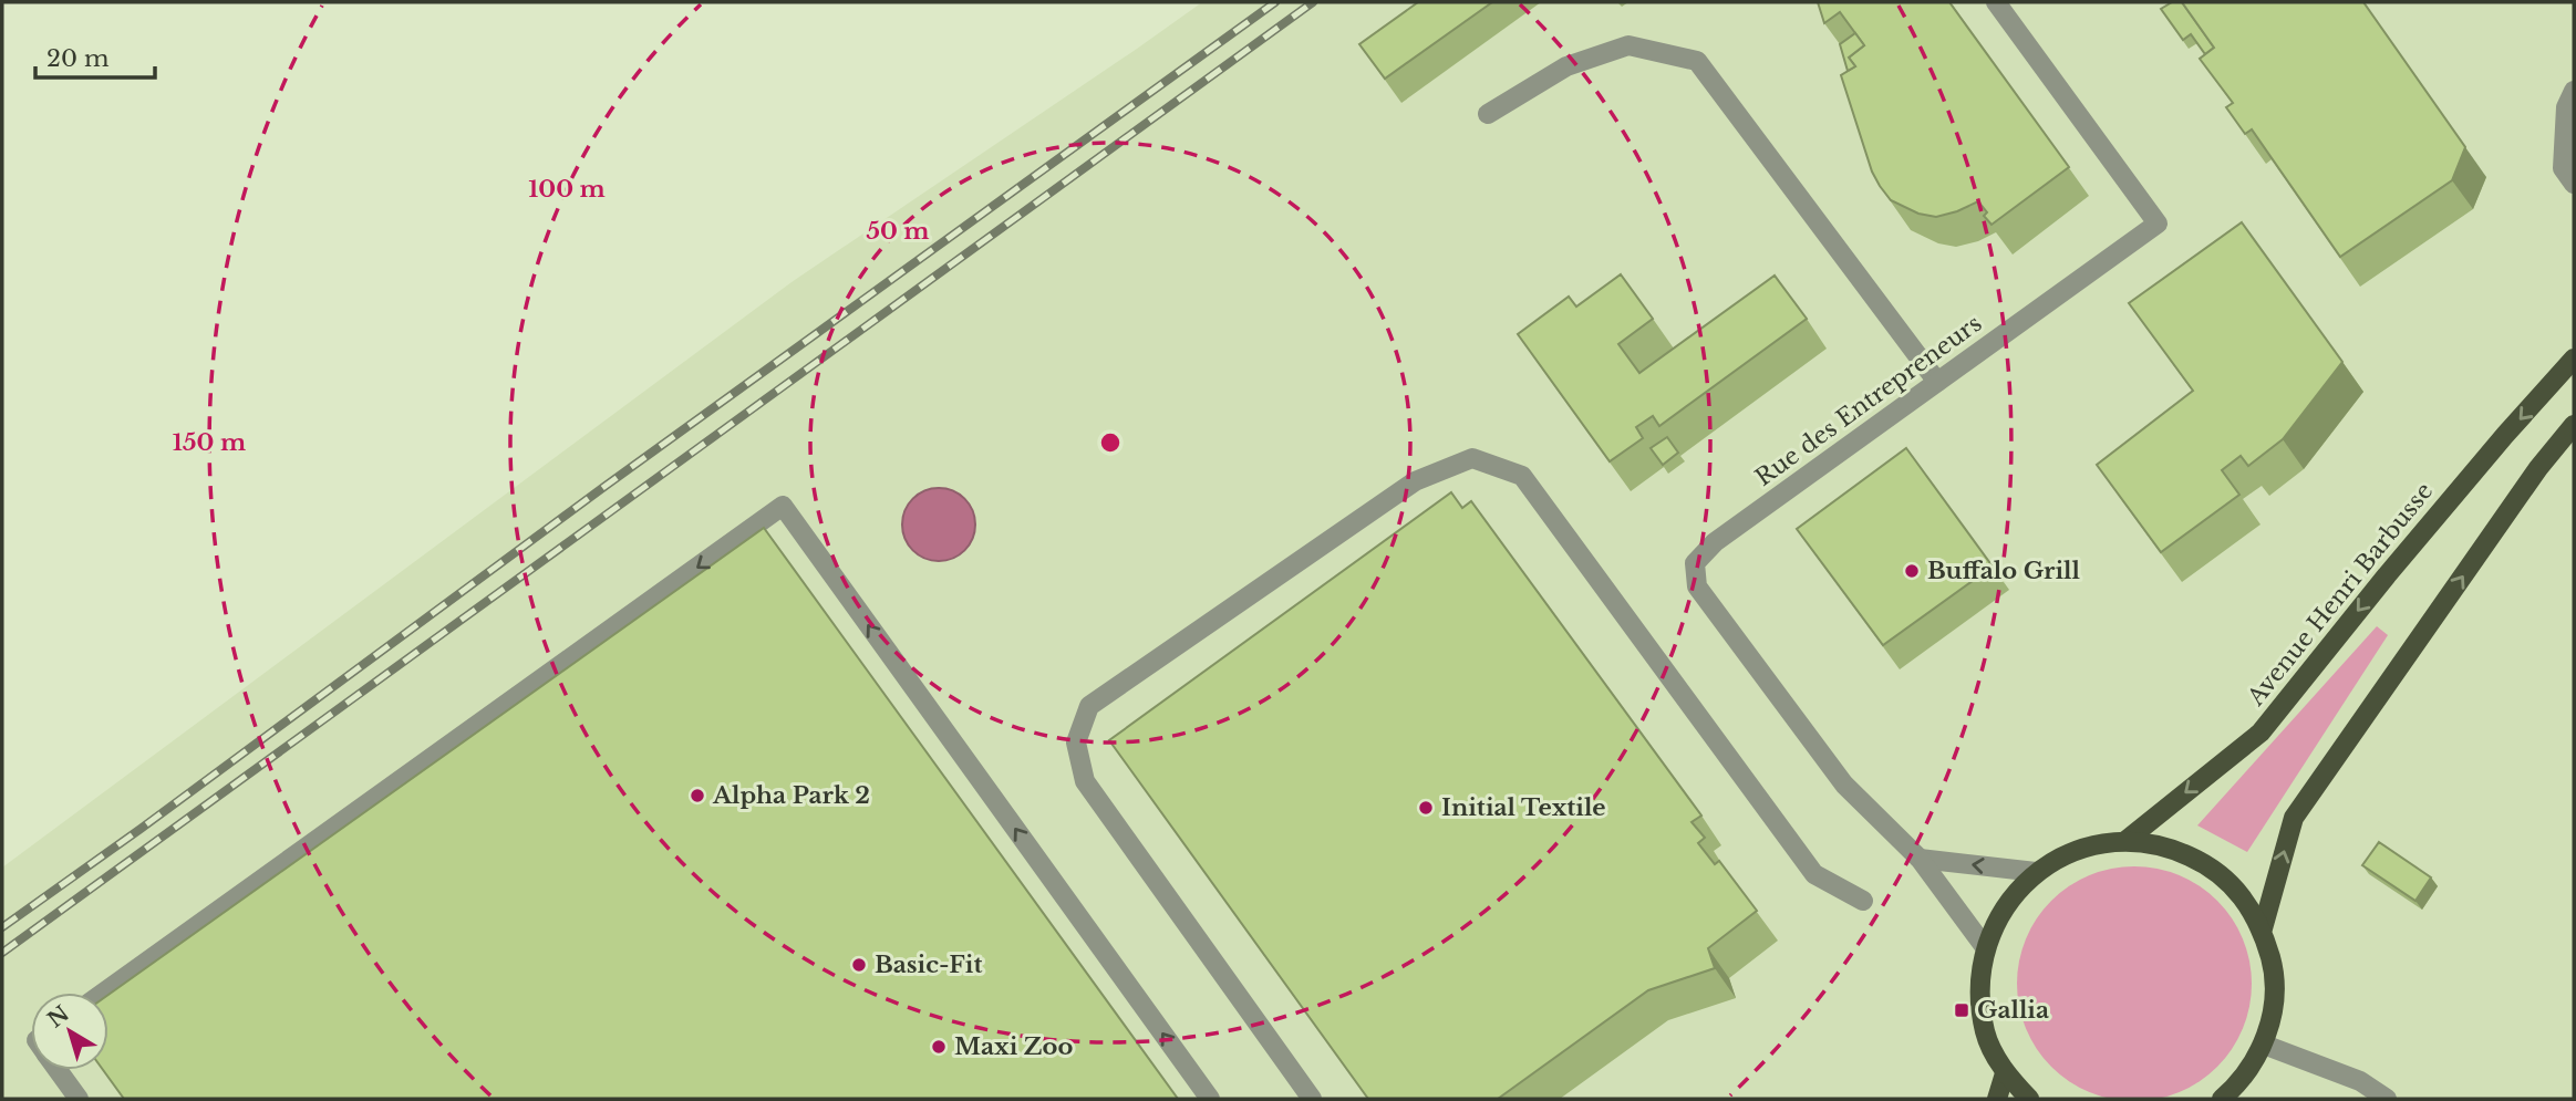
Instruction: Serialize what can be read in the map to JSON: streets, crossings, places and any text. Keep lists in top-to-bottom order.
{
  "streets": {
    "main road": ["Avenue Henri Barbusse"],
    "street": ["Rue des Entrepreneurs"]
  },
  "places": {
    "other": [
      "Buffalo Grill",
      "Alpha Park 2",
      "Initial Textile",
      "Basic-Fit",
      "Maxi Zoo"
    ],
    "transit": ["Gallia"]
  },
  "scale_bar": "20 m",
  "north": "top left",
  "rings": ["100 m", "50 m", "150 m"]
}
